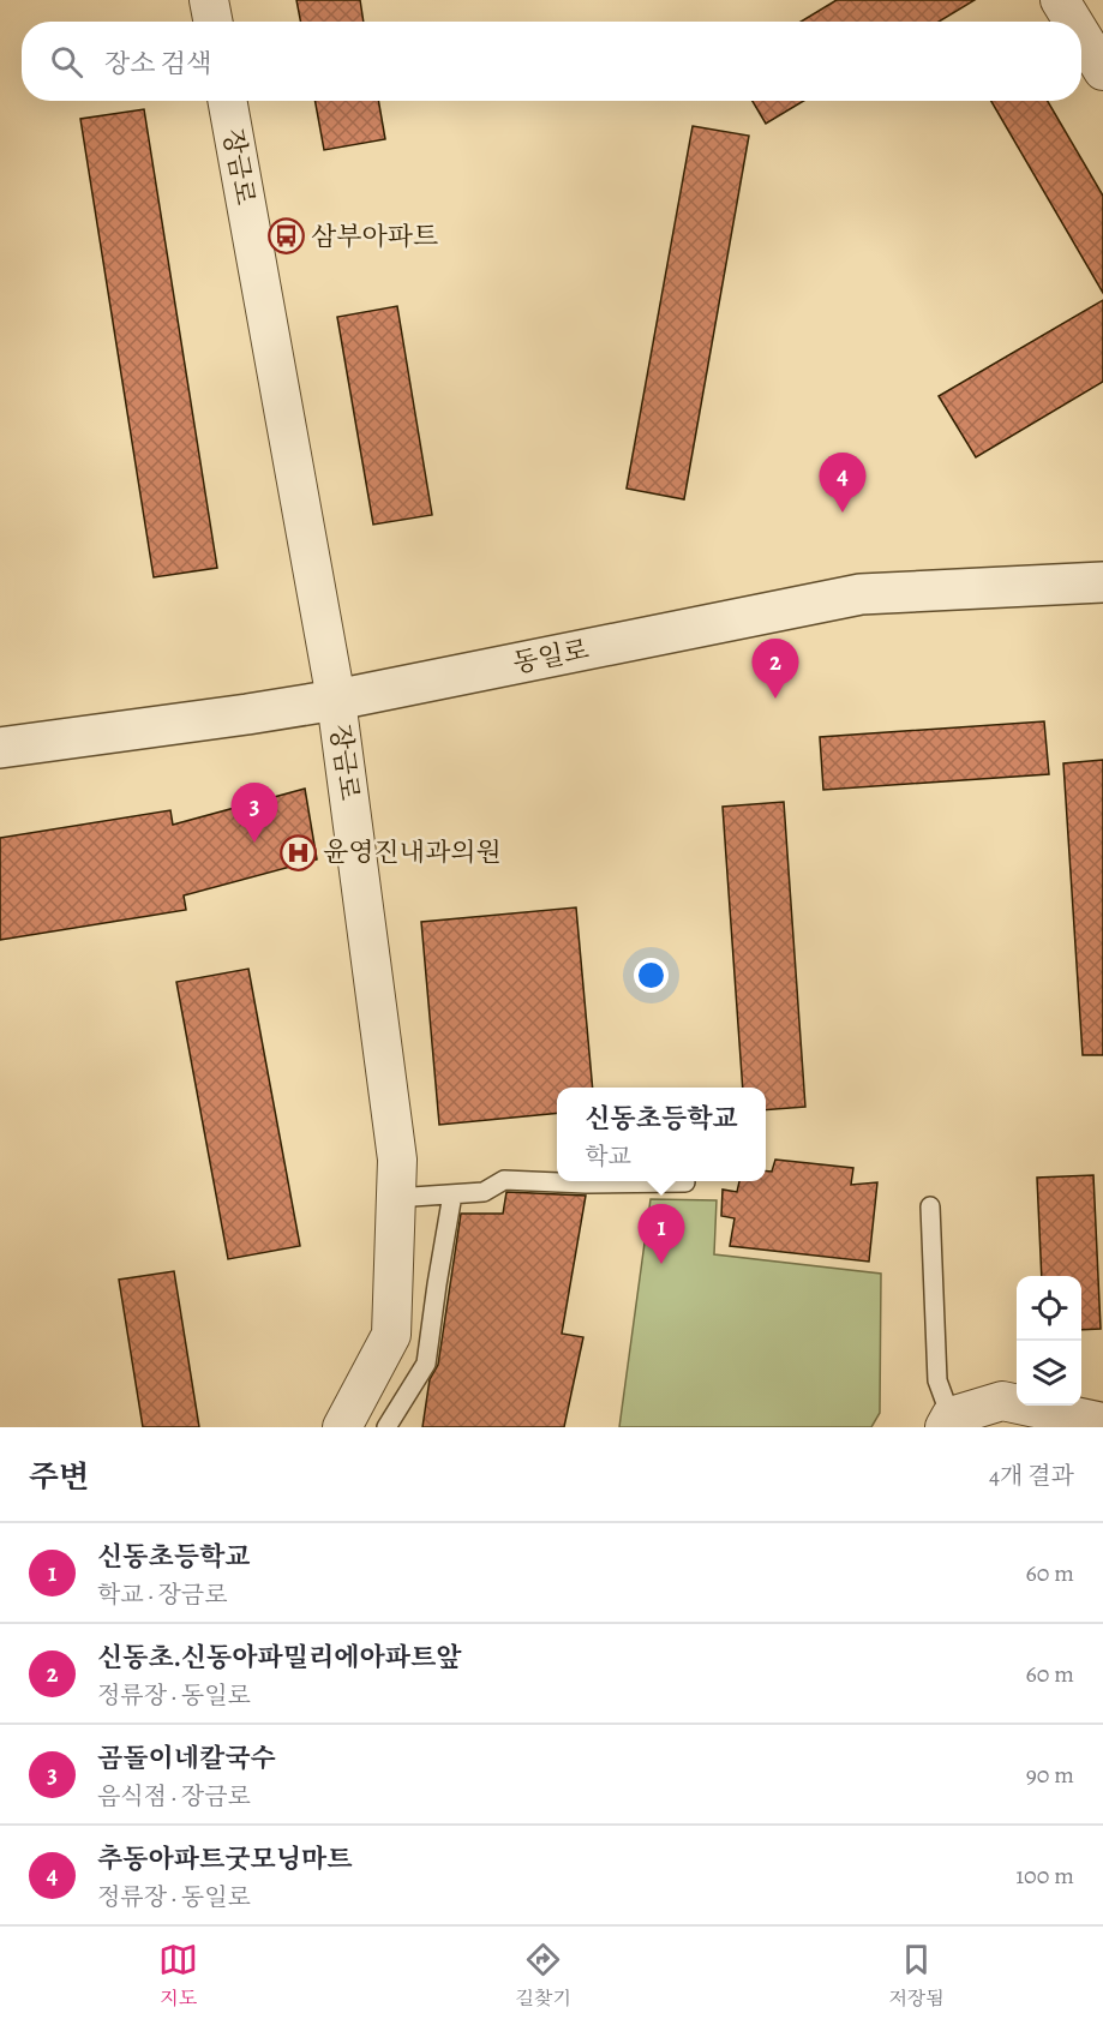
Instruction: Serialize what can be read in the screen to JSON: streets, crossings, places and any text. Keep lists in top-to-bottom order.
{
  "streets": {
    "street": ["장금로", "동일로"]
  },
  "crossings": [
    ["장금로", "동일로"]
  ],
  "places": {
    "bus stop": ["삼부아파트"],
    "hospital": ["윤영진내과의원"]
  },
  "page": {
    "search": "장소 검색",
    "pins": [
      "4",
      "2",
      "3",
      "1"
    ],
    "popup": ["신동초등학교", "학교"],
    "heading": ["주변", "4개 결과"],
    "list": [
      {
        "mark": "1",
        "name": "신동초등학교",
        "note": "학교 · 장금로",
        "value": "60 m"
      },
      {
        "mark": "2",
        "name": "신동초.신동아파밀리에아파트앞",
        "note": "정류장 · 동일로",
        "value": "60 m"
      },
      {
        "mark": "3",
        "name": "곰돌이네칼국수",
        "note": "음식점 · 장금로",
        "value": "90 m"
      },
      {
        "mark": "4",
        "name": "추동아파트굿모닝마트",
        "note": "정류장 · 동일로",
        "value": "100 m"
      }
    ],
    "nav": ["지도", "길찾기", "저장됨"]
  }
}
